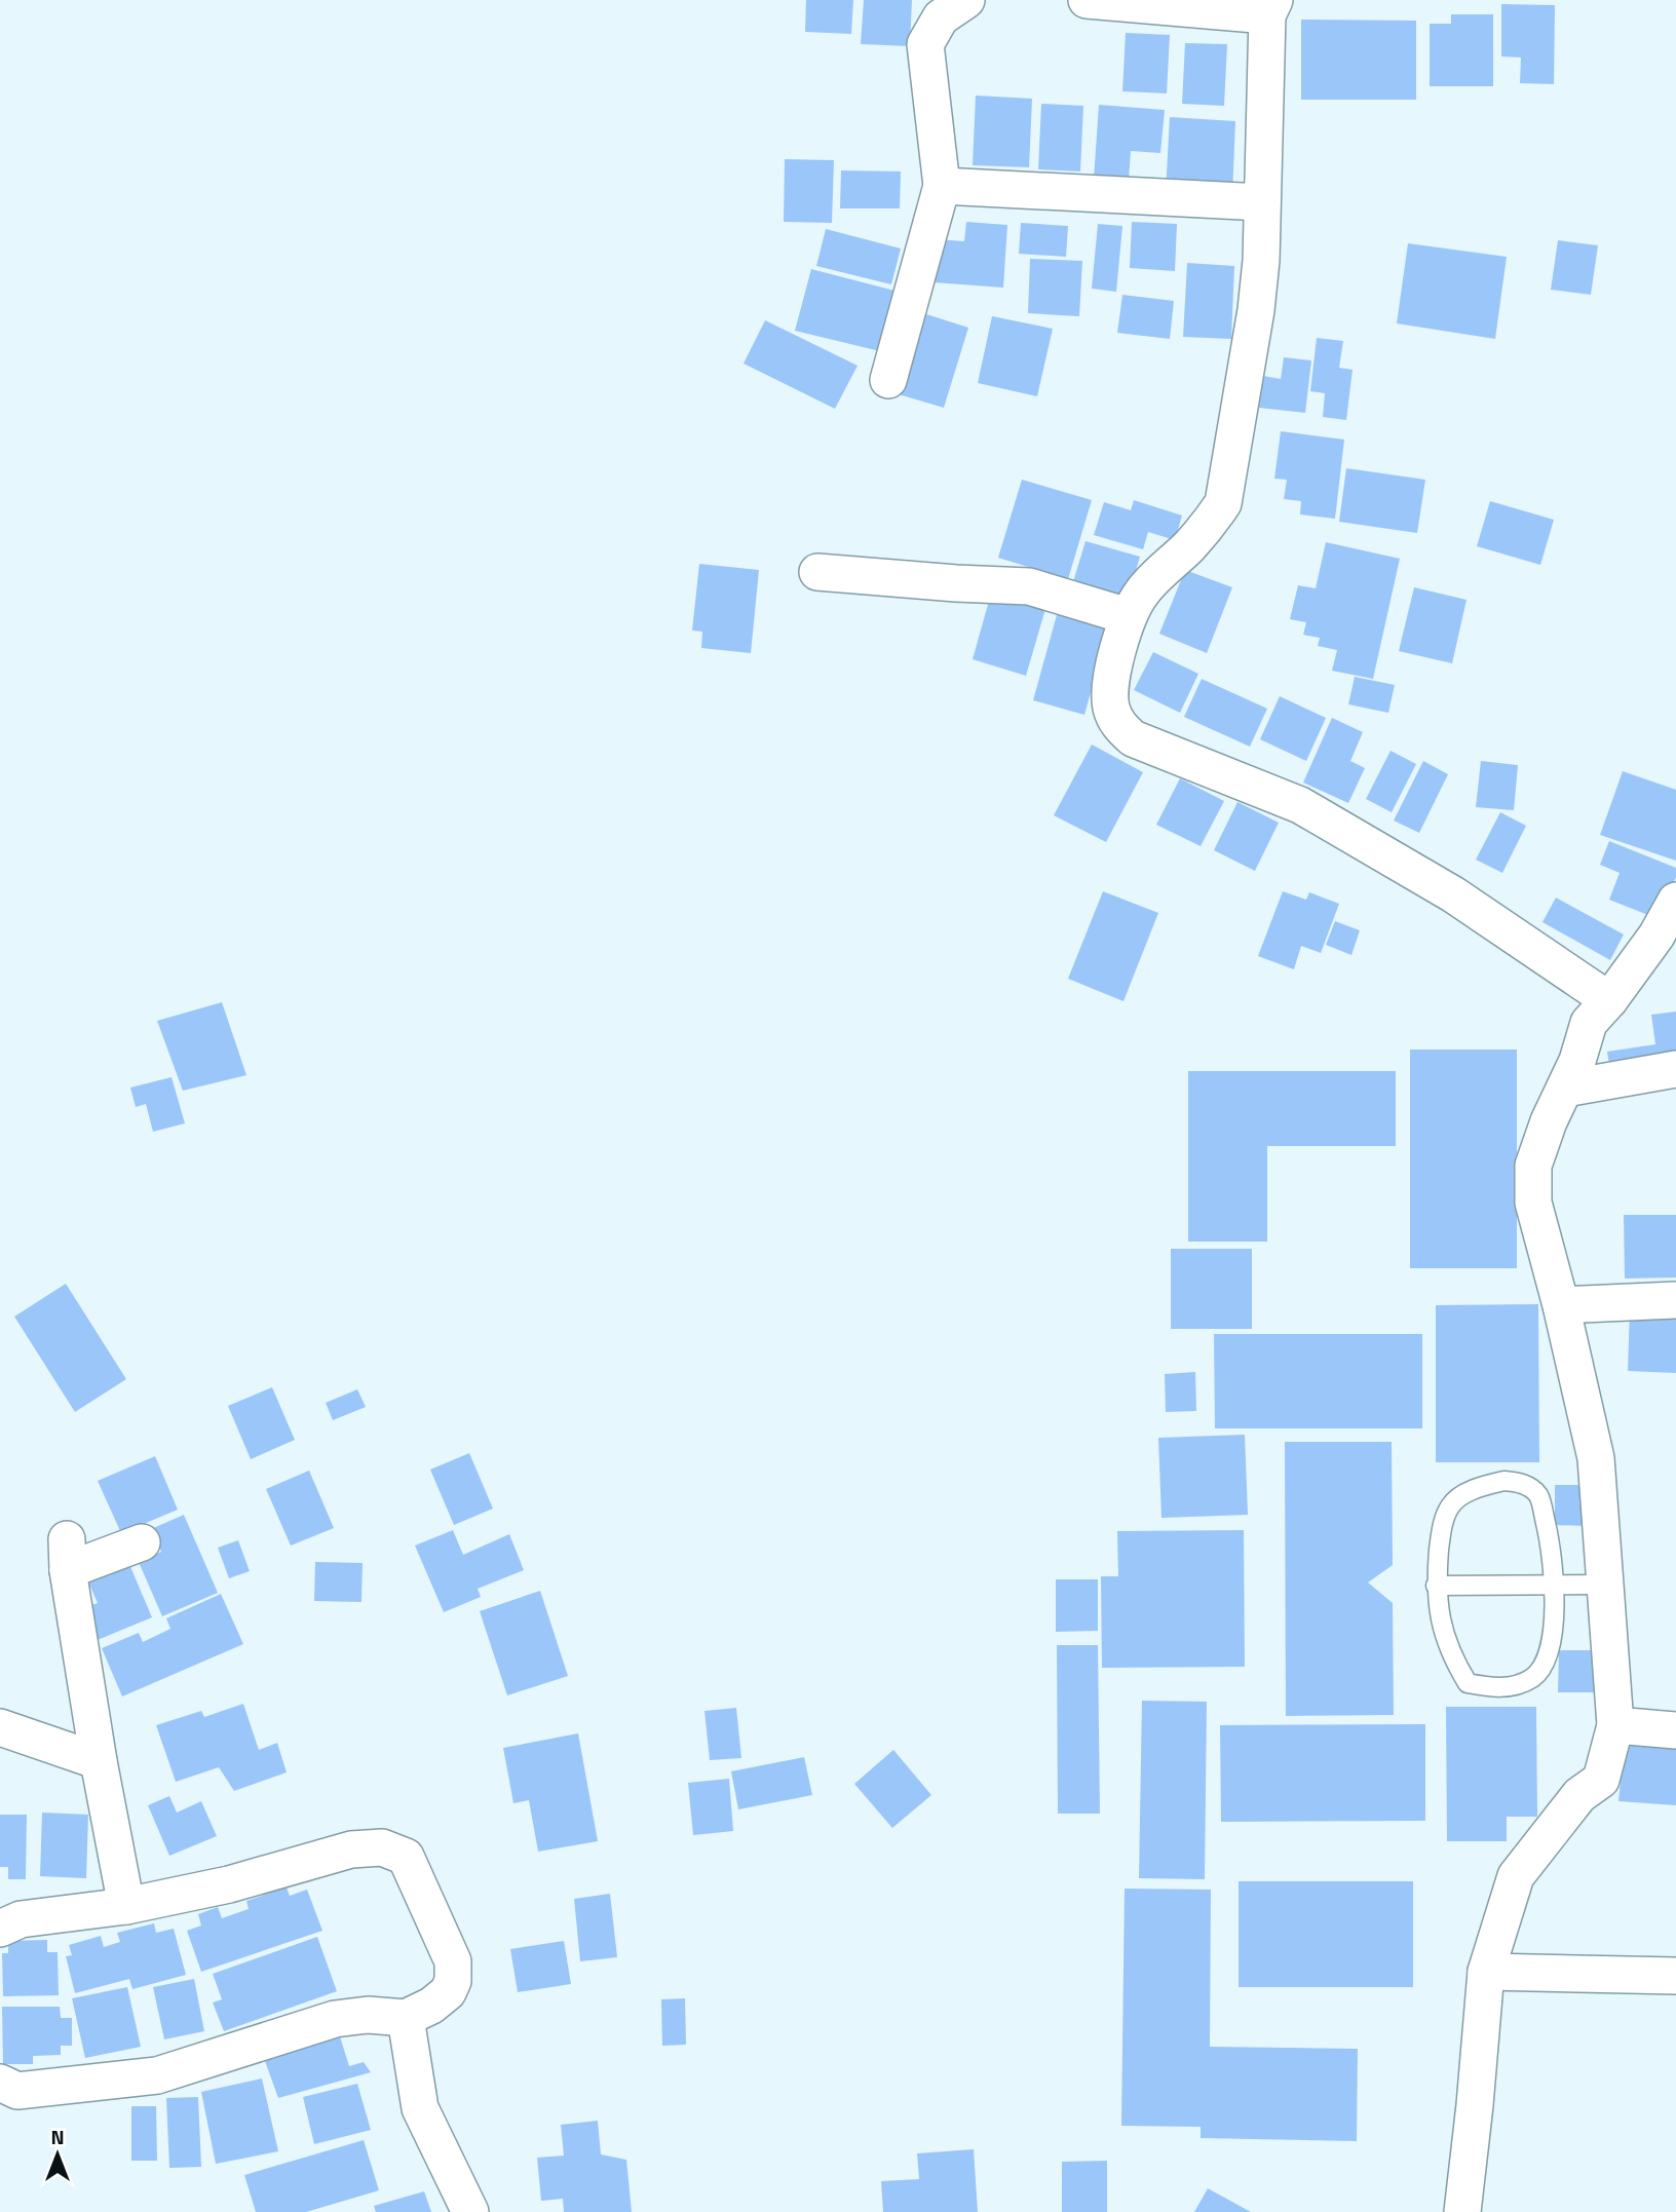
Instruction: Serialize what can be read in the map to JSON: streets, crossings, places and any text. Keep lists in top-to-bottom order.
{
  "north": "top"
}
